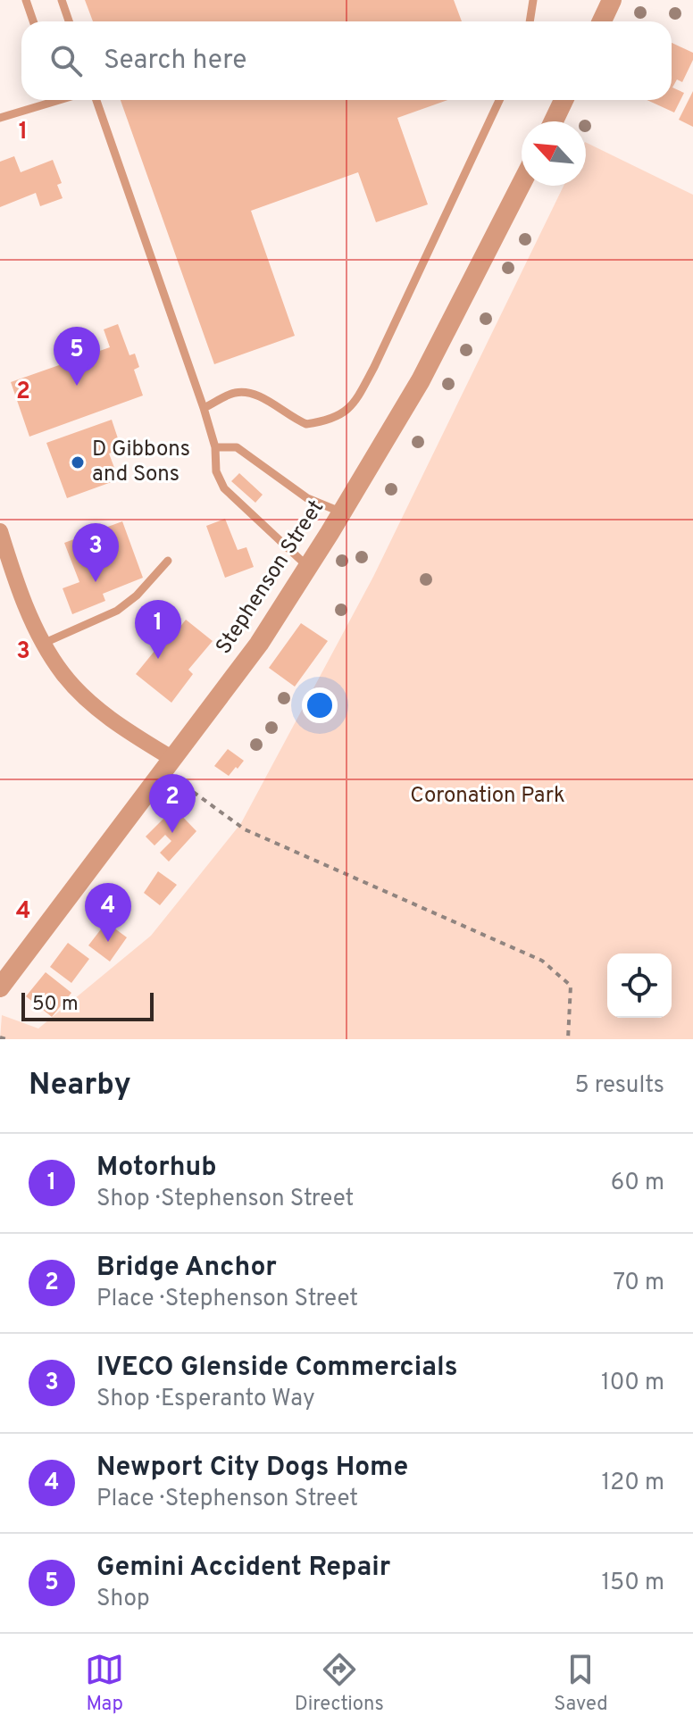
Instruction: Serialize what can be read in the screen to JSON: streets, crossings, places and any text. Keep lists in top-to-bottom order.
{
  "streets": {
    "street": ["Stephenson Street"]
  },
  "parks": ["Coronation Park"],
  "places": ["D Gibbons and Sons"],
  "scale_bar": "50 m",
  "north": "top left",
  "page": {
    "search": "Search here",
    "pins": [
      "5",
      "3",
      "1",
      "2",
      "4"
    ],
    "scale": "50 m",
    "heading": ["Nearby", "5 results"],
    "list": [
      {
        "mark": "1",
        "name": "Motorhub",
        "note": "Shop · Stephenson Street",
        "value": "60 m"
      },
      {
        "mark": "2",
        "name": "Bridge Anchor",
        "note": "Place · Stephenson Street",
        "value": "70 m"
      },
      {
        "mark": "3",
        "name": "IVECO Glenside Commercials",
        "note": "Shop · Esperanto Way",
        "value": "100 m"
      },
      {
        "mark": "4",
        "name": "Newport City Dogs Home",
        "note": "Place · Stephenson Street",
        "value": "120 m"
      },
      {
        "mark": "5",
        "name": "Gemini Accident Repair",
        "note": "Shop",
        "value": "150 m"
      }
    ],
    "nav": ["Map", "Directions", "Saved"]
  },
  "grid": {
    "rows": [
      "1",
      "2",
      "3",
      "4"
    ]
  }
}
